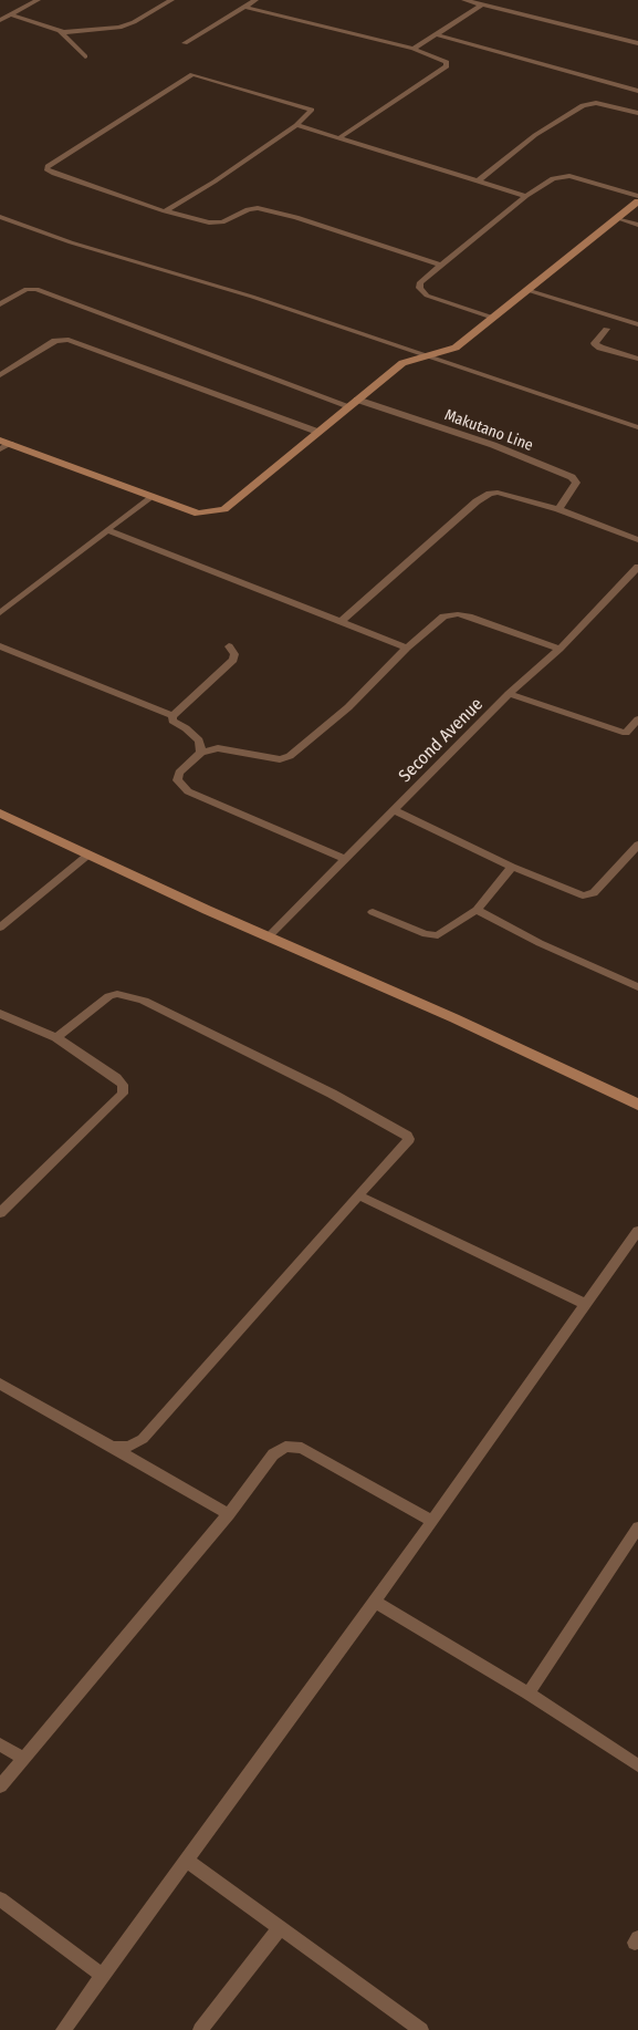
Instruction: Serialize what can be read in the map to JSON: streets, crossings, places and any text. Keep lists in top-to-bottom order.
{
  "streets": {
    "street": ["Makutano Line", "Second Avenue"]
  }
}
